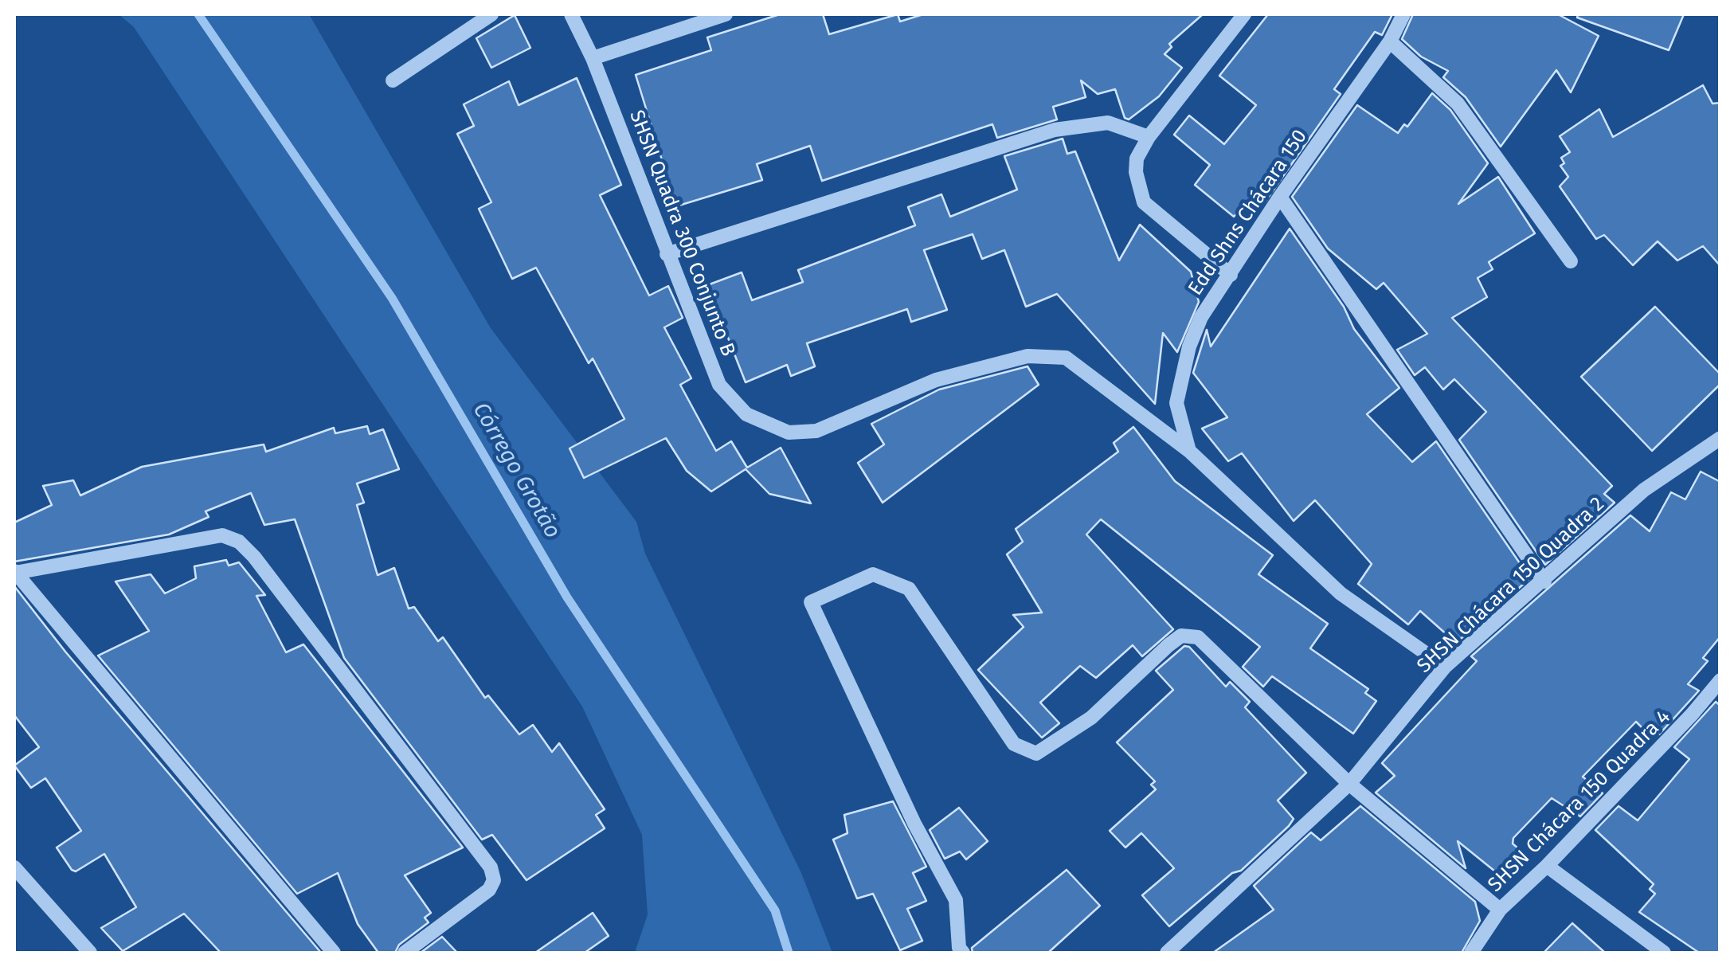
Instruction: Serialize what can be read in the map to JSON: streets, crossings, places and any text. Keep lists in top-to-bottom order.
{
  "streets": {
    "street": [
      "Edd Shns Chácara 150",
      "SHSN Quadra 300 Conjunto B",
      "SHSN Chácara 150 Quadra 2",
      "SHSN Chácara 150 Quadra 4"
    ]
  },
  "crossings": [
    ["Edd Shns Chácara 150", "SHSN Quadra 300 Conjunto B"]
  ],
  "water": ["Córrego Grotão"]
}
